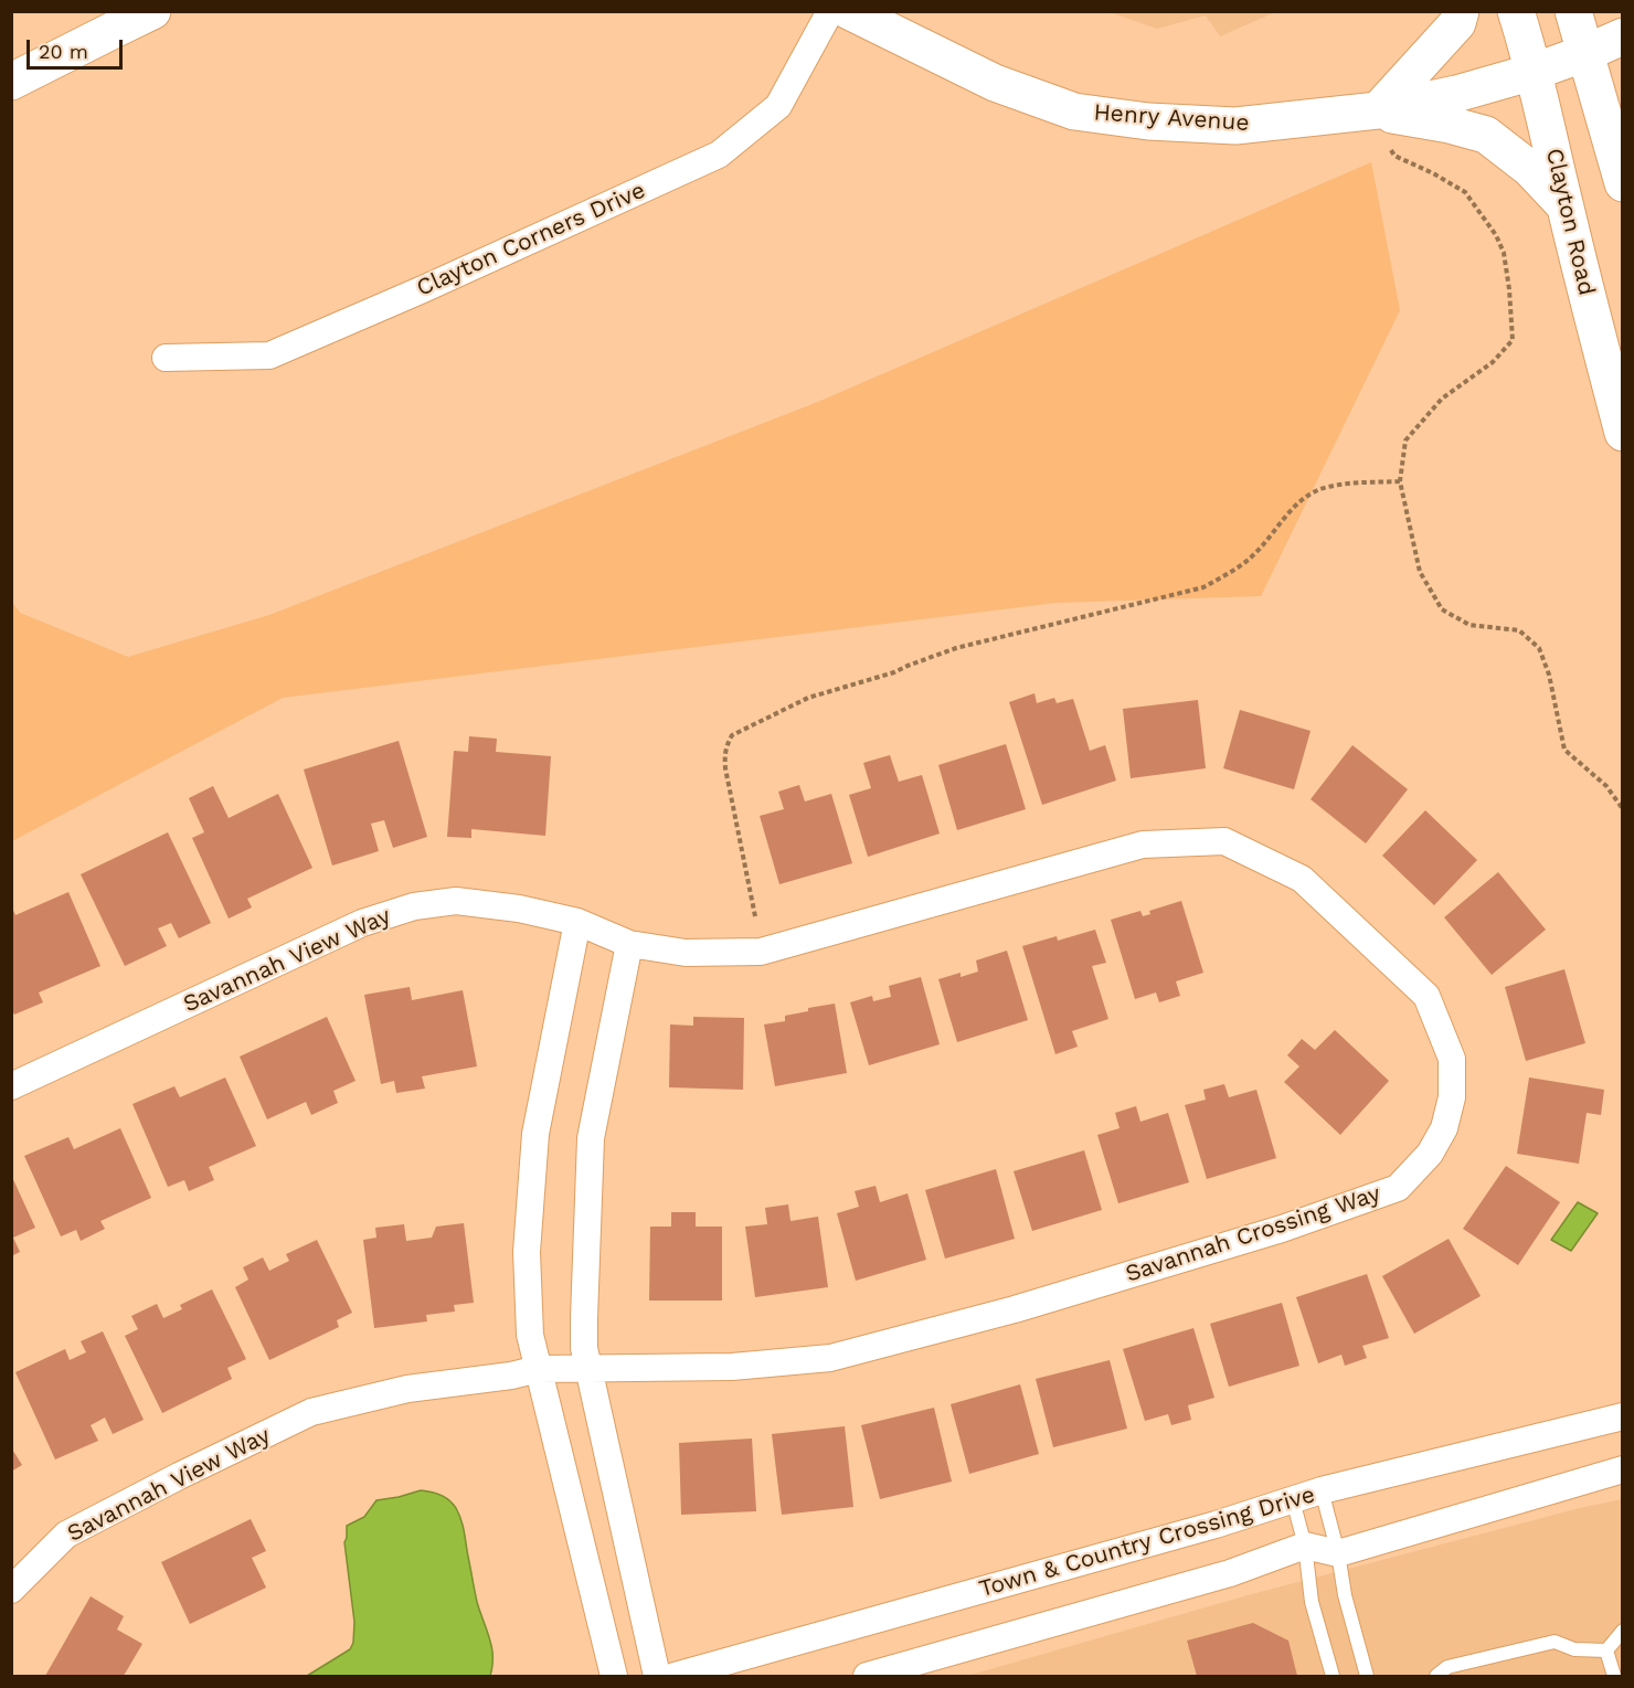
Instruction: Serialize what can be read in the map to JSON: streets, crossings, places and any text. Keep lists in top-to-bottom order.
{
  "streets": {
    "street": [
      "Henry Avenue",
      "Clayton Road",
      "Clayton Corners Drive",
      "Savannah View Way",
      "Savannah Crossing Way",
      "Town & Country Crossing Drive"
    ]
  },
  "crossings": [
    ["Henry Avenue", "Clayton Road"],
    ["Savannah View Way", "Savannah Crossing Way"]
  ],
  "scale_bar": "20 m"
}
